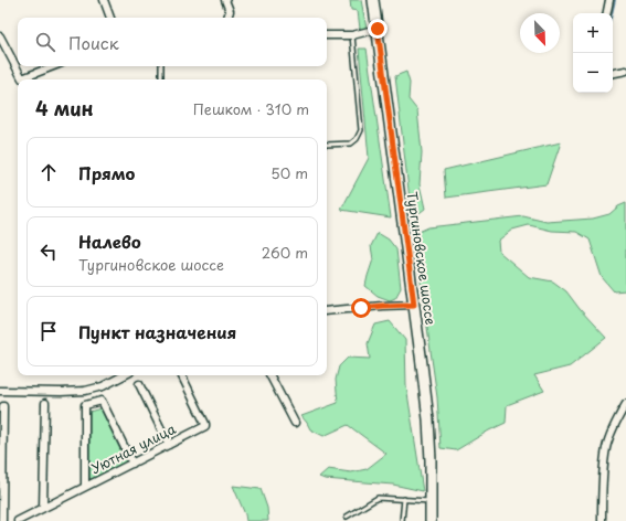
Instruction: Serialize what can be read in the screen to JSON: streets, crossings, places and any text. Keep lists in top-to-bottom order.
{
  "streets": {
    "main road": ["Тургиновское шоссе"],
    "street": ["Уютная улица"]
  },
  "north": "bottom right",
  "page": {
    "map_buttons": ["+", "−"],
    "search": "Поиск",
    "heading": ["4 мин", "Пешком · 310 m"],
    "list": [
      ["Прямо", "50 m"],
      ["Налево", "Тургиновское шоссе", "260 m"],
      "Пункт назначения"
    ]
  }
}
